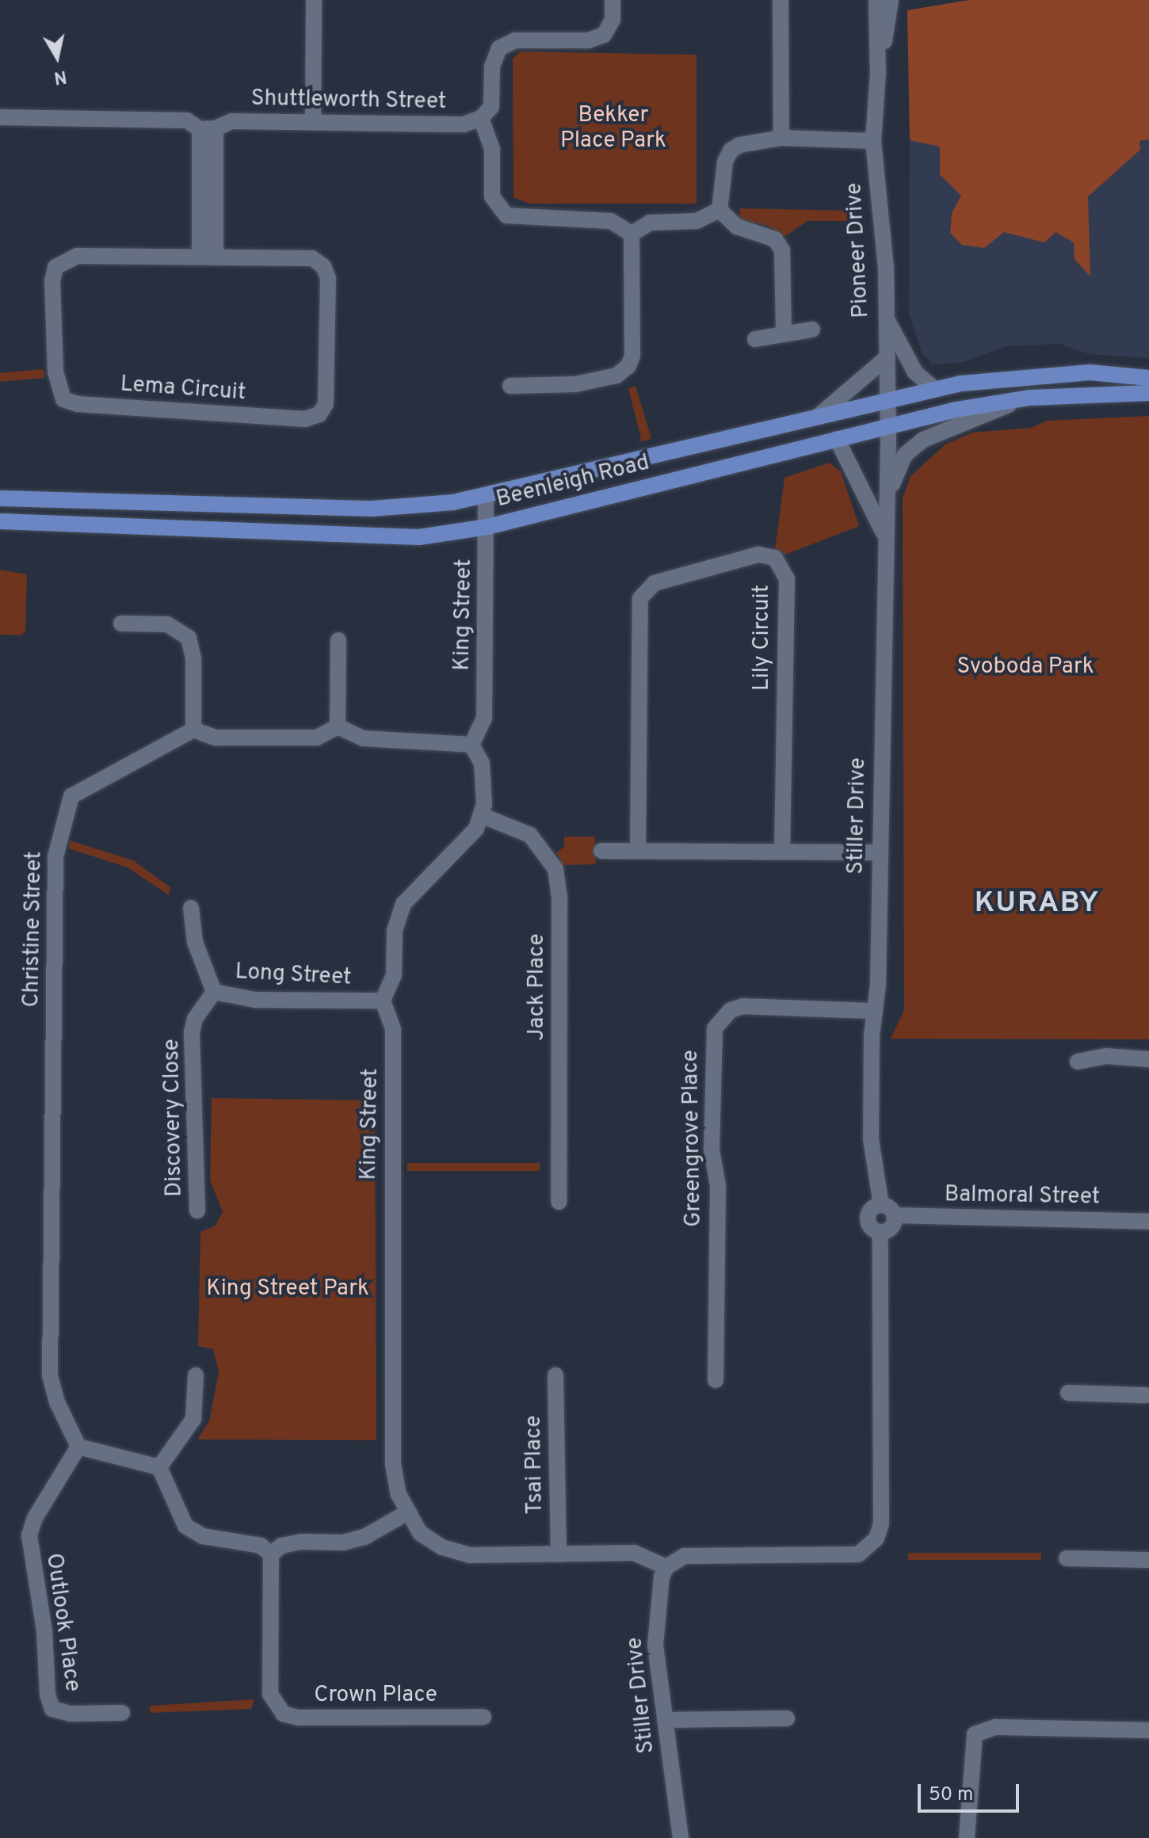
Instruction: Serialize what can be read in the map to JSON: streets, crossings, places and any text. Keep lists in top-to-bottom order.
{
  "streets": {
    "main road": ["Beenleigh Road"],
    "street": [
      "Shuttleworth Street",
      "Pioneer Drive",
      "Lema Circuit",
      "King Street",
      "Lily Circuit",
      "Stiller Drive",
      "Christine Street",
      "Long Street",
      "Jack Place",
      "Discovery Close",
      "Greengrove Place",
      "Balmoral Street",
      "Tsai Place",
      "Outlook Place",
      "Crown Place"
    ]
  },
  "crossings": [
    ["Pioneer Drive", "Beenleigh Road"],
    ["Pioneer Drive", "Stiller Drive"],
    ["Beenleigh Road", "King Street"],
    ["Beenleigh Road", "Stiller Drive"],
    ["King Street", "Stiller Drive"],
    ["King Street", "Long Street"],
    ["King Street", "Tsai Place"],
    ["Stiller Drive", "Greengrove Place"],
    ["Stiller Drive", "Balmoral Street"],
    ["Christine Street", "Outlook Place"],
    ["Long Street", "Discovery Close"]
  ],
  "districts": ["KURABY"],
  "parks": ["Bekker Place Park", "Svoboda Park", "King Street Park"],
  "scale_bar": "50 m",
  "north": "bottom"
}
